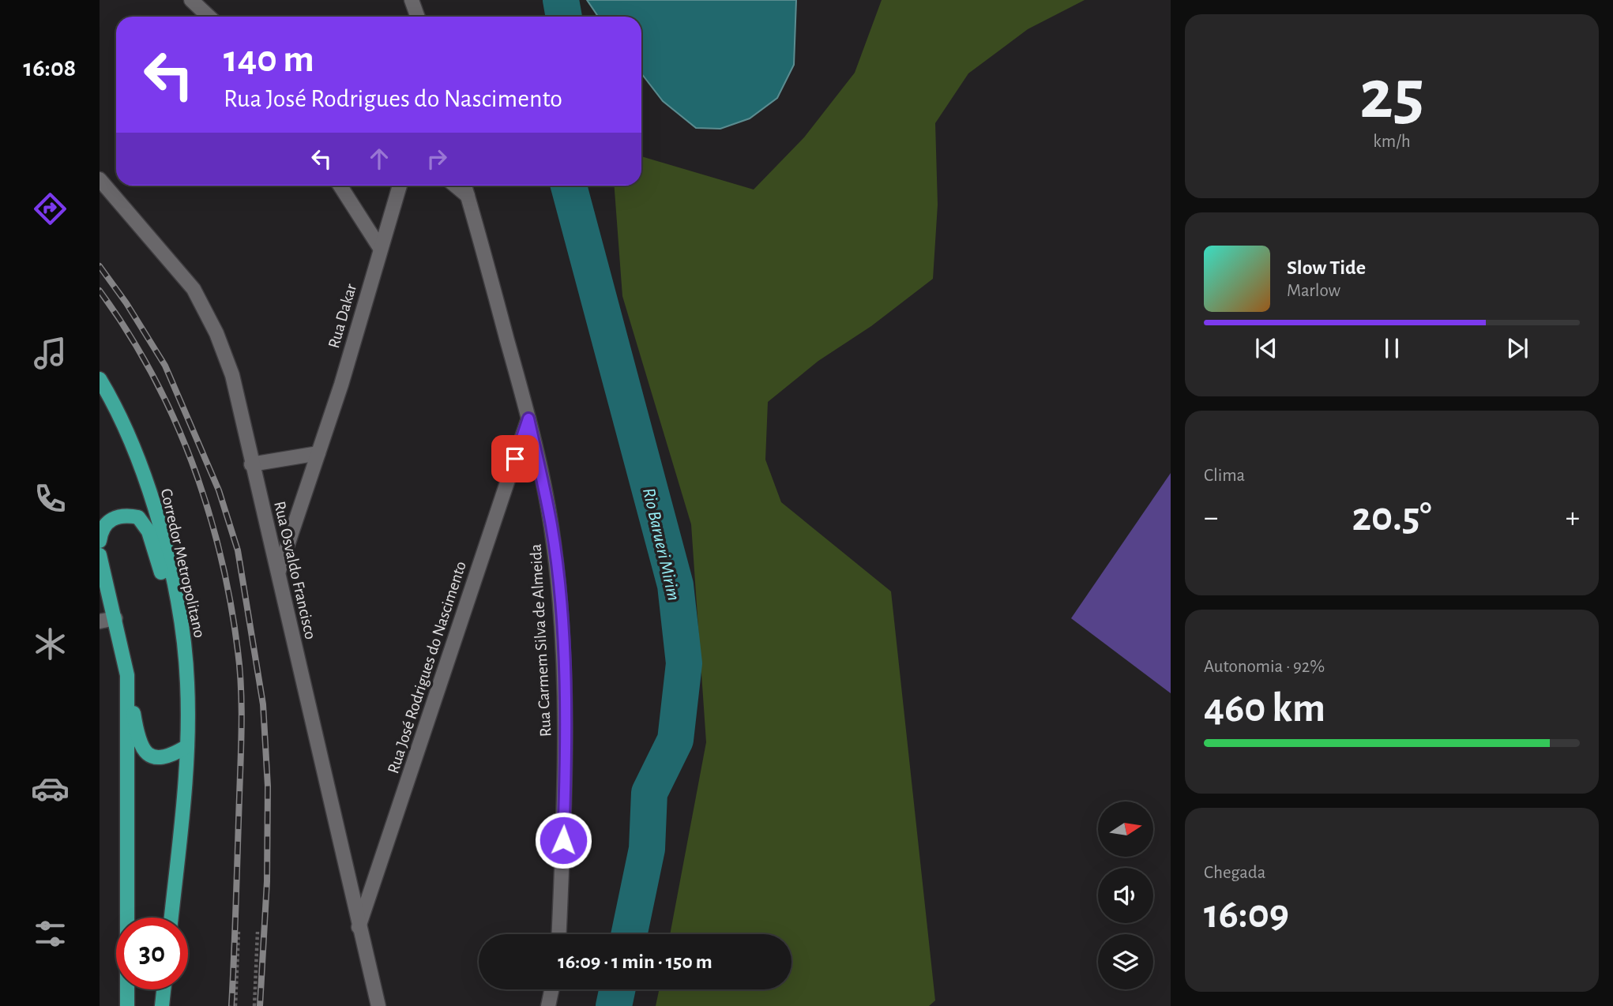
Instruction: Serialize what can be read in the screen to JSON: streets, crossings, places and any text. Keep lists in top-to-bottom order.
{
  "streets": {
    "main road": ["Corredor Metropolitano"],
    "street": [
      "Rua Dakar",
      "Rua Osvaldo Francisco",
      "Rua Carmem Silva de Almeida",
      "Rua José Rodrigues do Nascimento"
    ]
  },
  "crossings": [
    ["Rua Dakar", "Rua Osvaldo Francisco"],
    ["Rua Osvaldo Francisco", "Rua José Rodrigues do Nascimento"],
    ["Rua Carmem Silva de Almeida", "Rua José Rodrigues do Nascimento"]
  ],
  "water": ["Rio Barueri Mirim"],
  "north": "right",
  "page": {
    "tabs": "16:08",
    "tile": [
      ["25", "km/h"],
      "Clima",
      ["Autonomia · 92%", "460 km"],
      ["Chegada", "16:09"]
    ],
    "turn": ["140 m", "Rua José Rodrigues do Nascimento"],
    "song": ["Slow Tide", "Marlow"],
    "heat": ["−", "20.5°", "+"],
    "limit": "30",
    "trip": "16:09 · 1 min · 150 m"
  }
}
